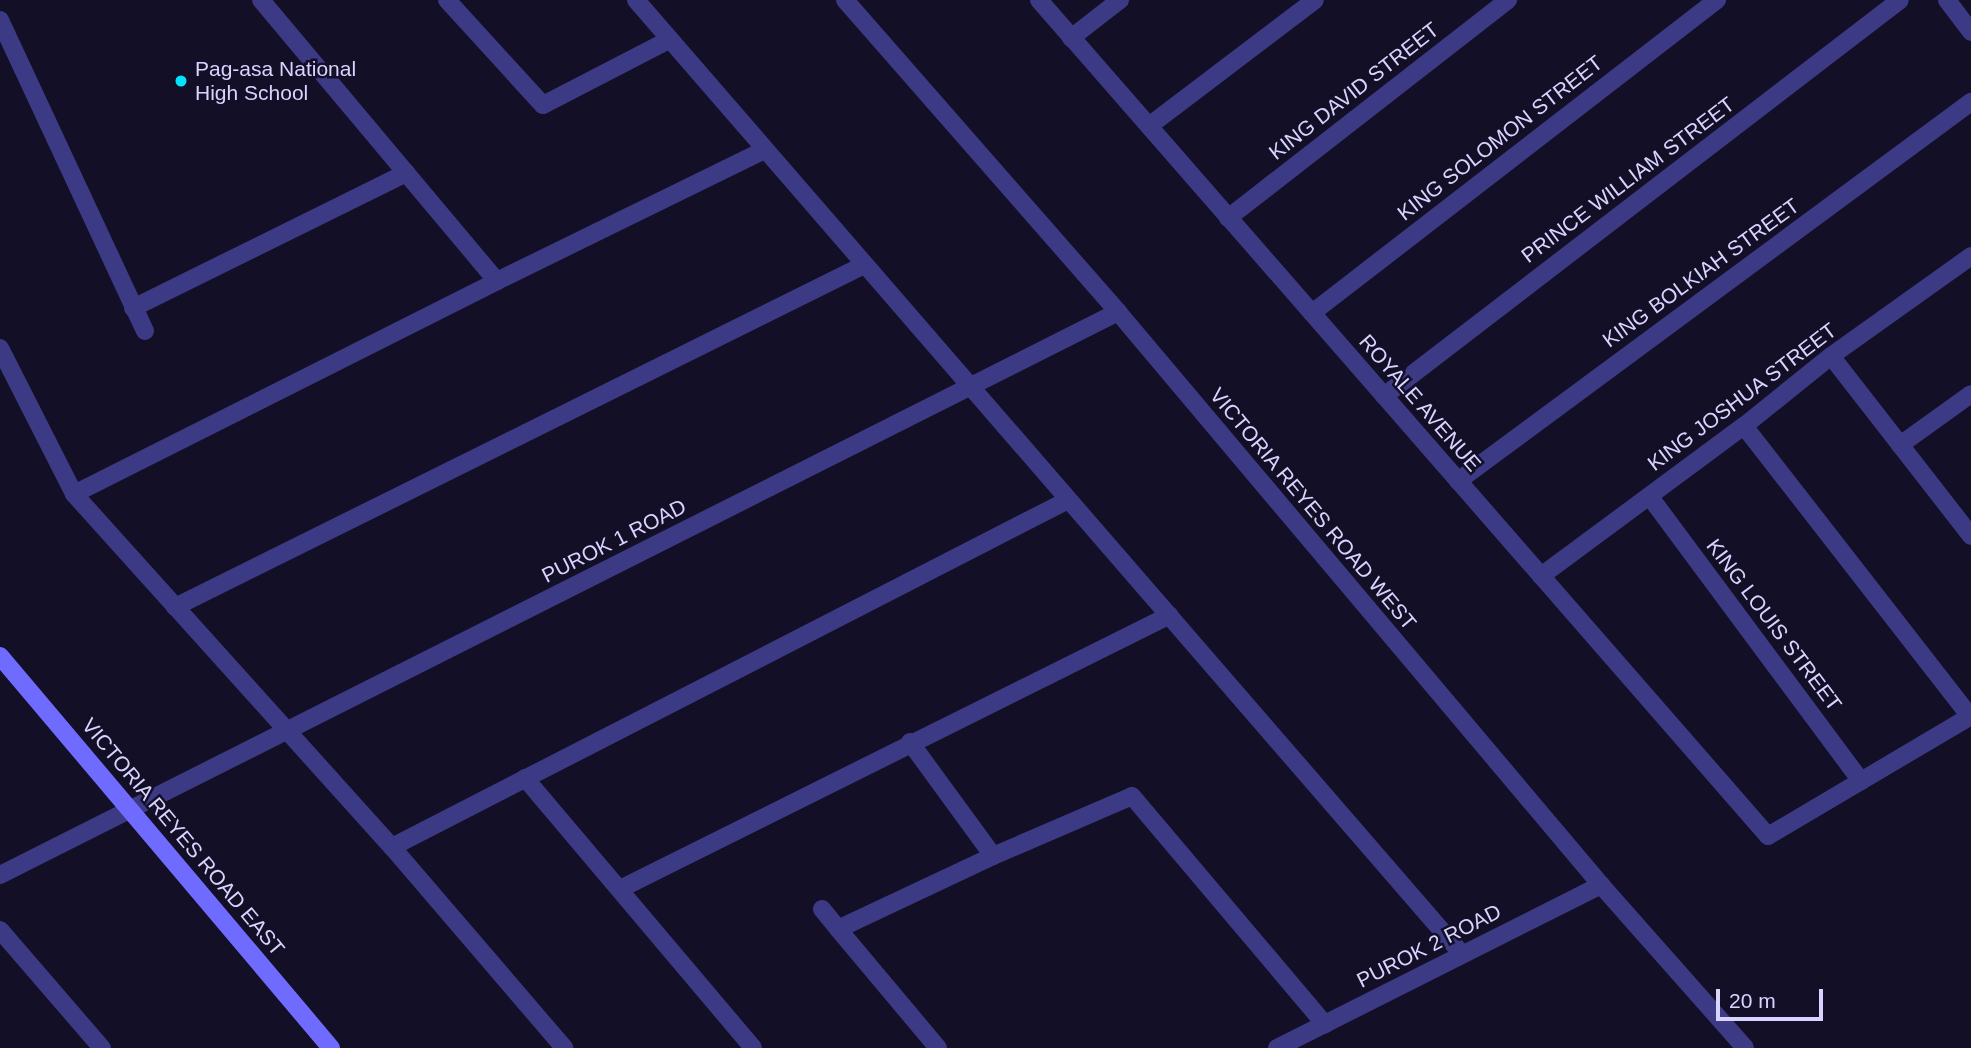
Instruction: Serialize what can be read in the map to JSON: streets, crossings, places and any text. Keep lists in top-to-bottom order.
{
  "streets": {
    "street": [
      "KING DAVID STREET",
      "KING SOLOMON STREET",
      "PRINCE WILLIAM STREET",
      "KING BOLKIAH STREET",
      "KING JOSHUA STREET",
      "ROYALE AVENUE",
      "VICTORIA REYES ROAD WEST",
      "PUROK 1 ROAD",
      "KING LOUIS STREET",
      "VICTORIA REYES ROAD EAST",
      "PUROK 2 ROAD"
    ]
  },
  "crossings": [
    ["KING DAVID STREET", "ROYALE AVENUE"],
    ["KING SOLOMON STREET", "ROYALE AVENUE"],
    ["PRINCE WILLIAM STREET", "ROYALE AVENUE"],
    ["KING BOLKIAH STREET", "ROYALE AVENUE"],
    ["KING JOSHUA STREET", "ROYALE AVENUE"],
    ["KING JOSHUA STREET", "KING LOUIS STREET"],
    ["ROYALE AVENUE", "KING LOUIS STREET"],
    ["VICTORIA REYES ROAD WEST", "PUROK 1 ROAD"],
    ["VICTORIA REYES ROAD WEST", "PUROK 2 ROAD"],
    ["PUROK 1 ROAD", "VICTORIA REYES ROAD EAST"]
  ],
  "places": ["Pag-asa National High School"],
  "scale_bar": "20 m"
}
